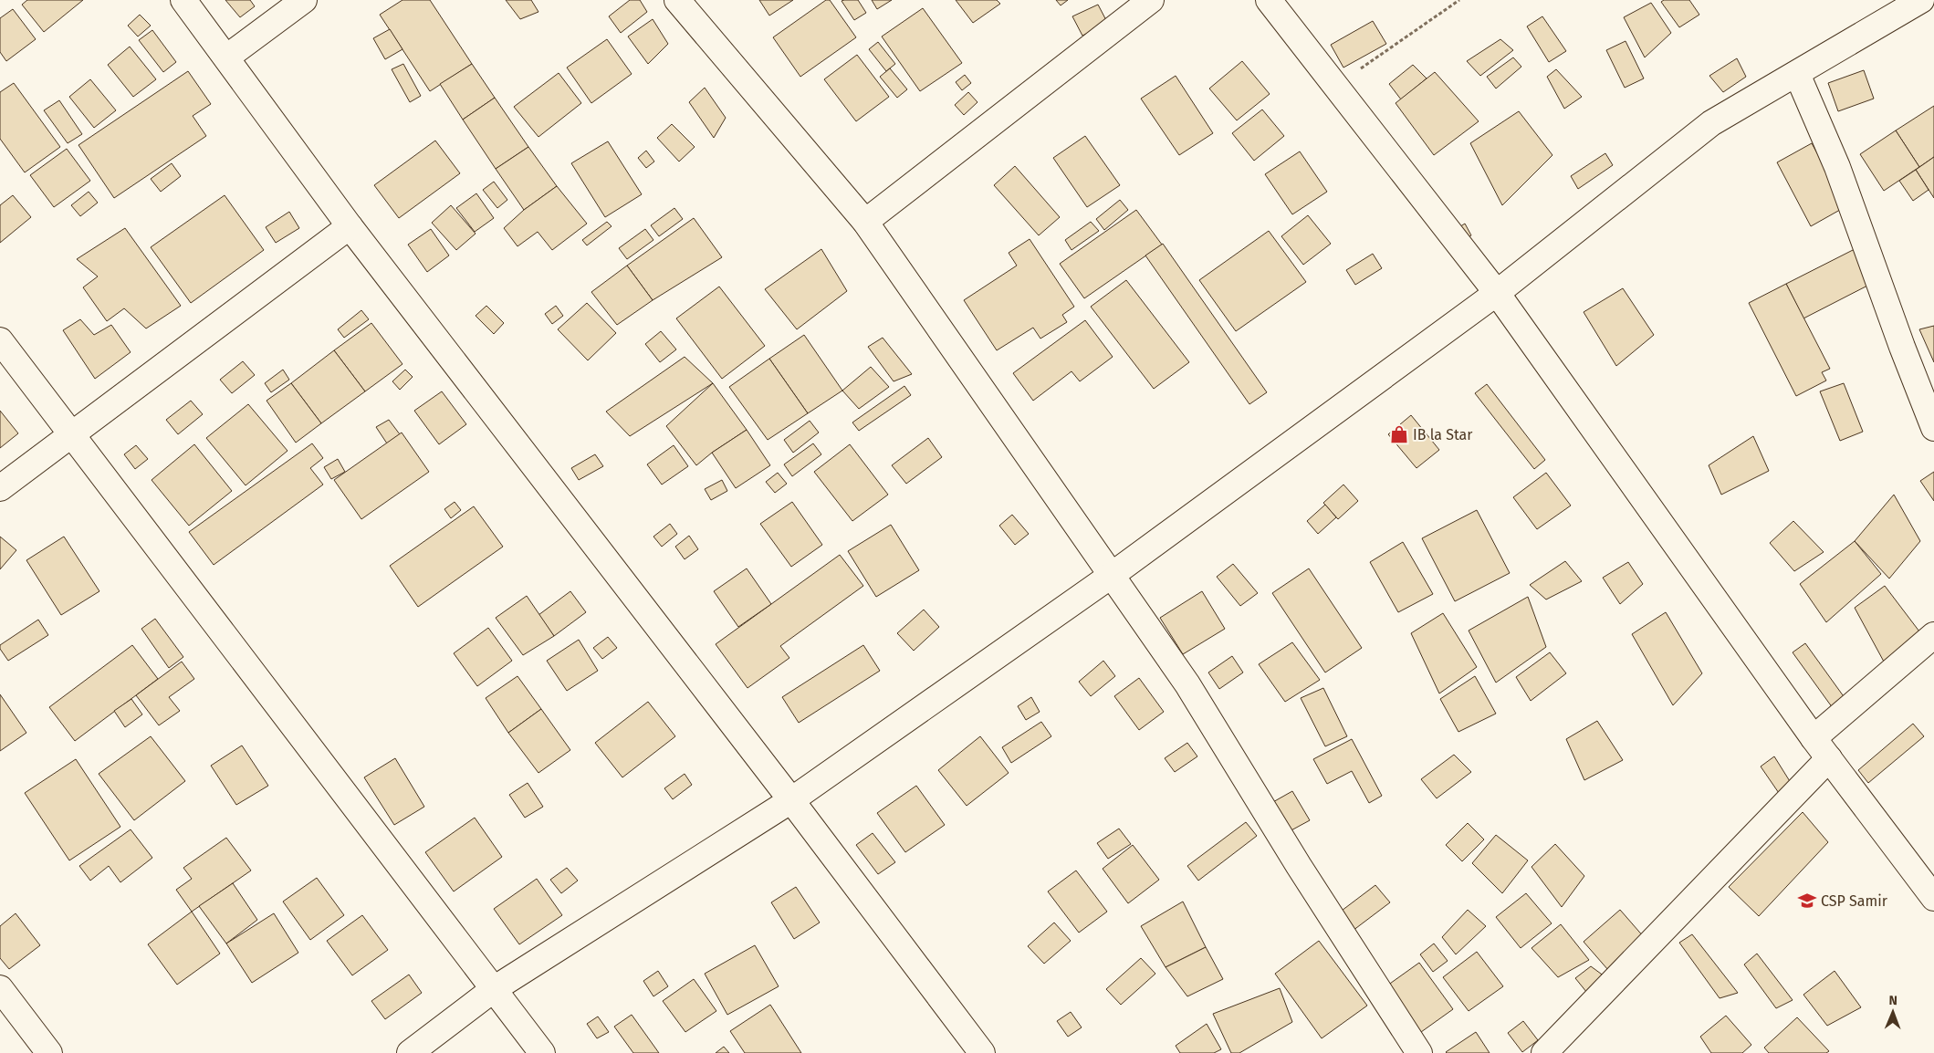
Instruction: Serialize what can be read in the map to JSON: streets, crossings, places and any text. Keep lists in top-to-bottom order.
{
  "places": {
    "shop": ["IB la Star"],
    "school or university": ["CSP Samir"]
  },
  "north": "top"
}
